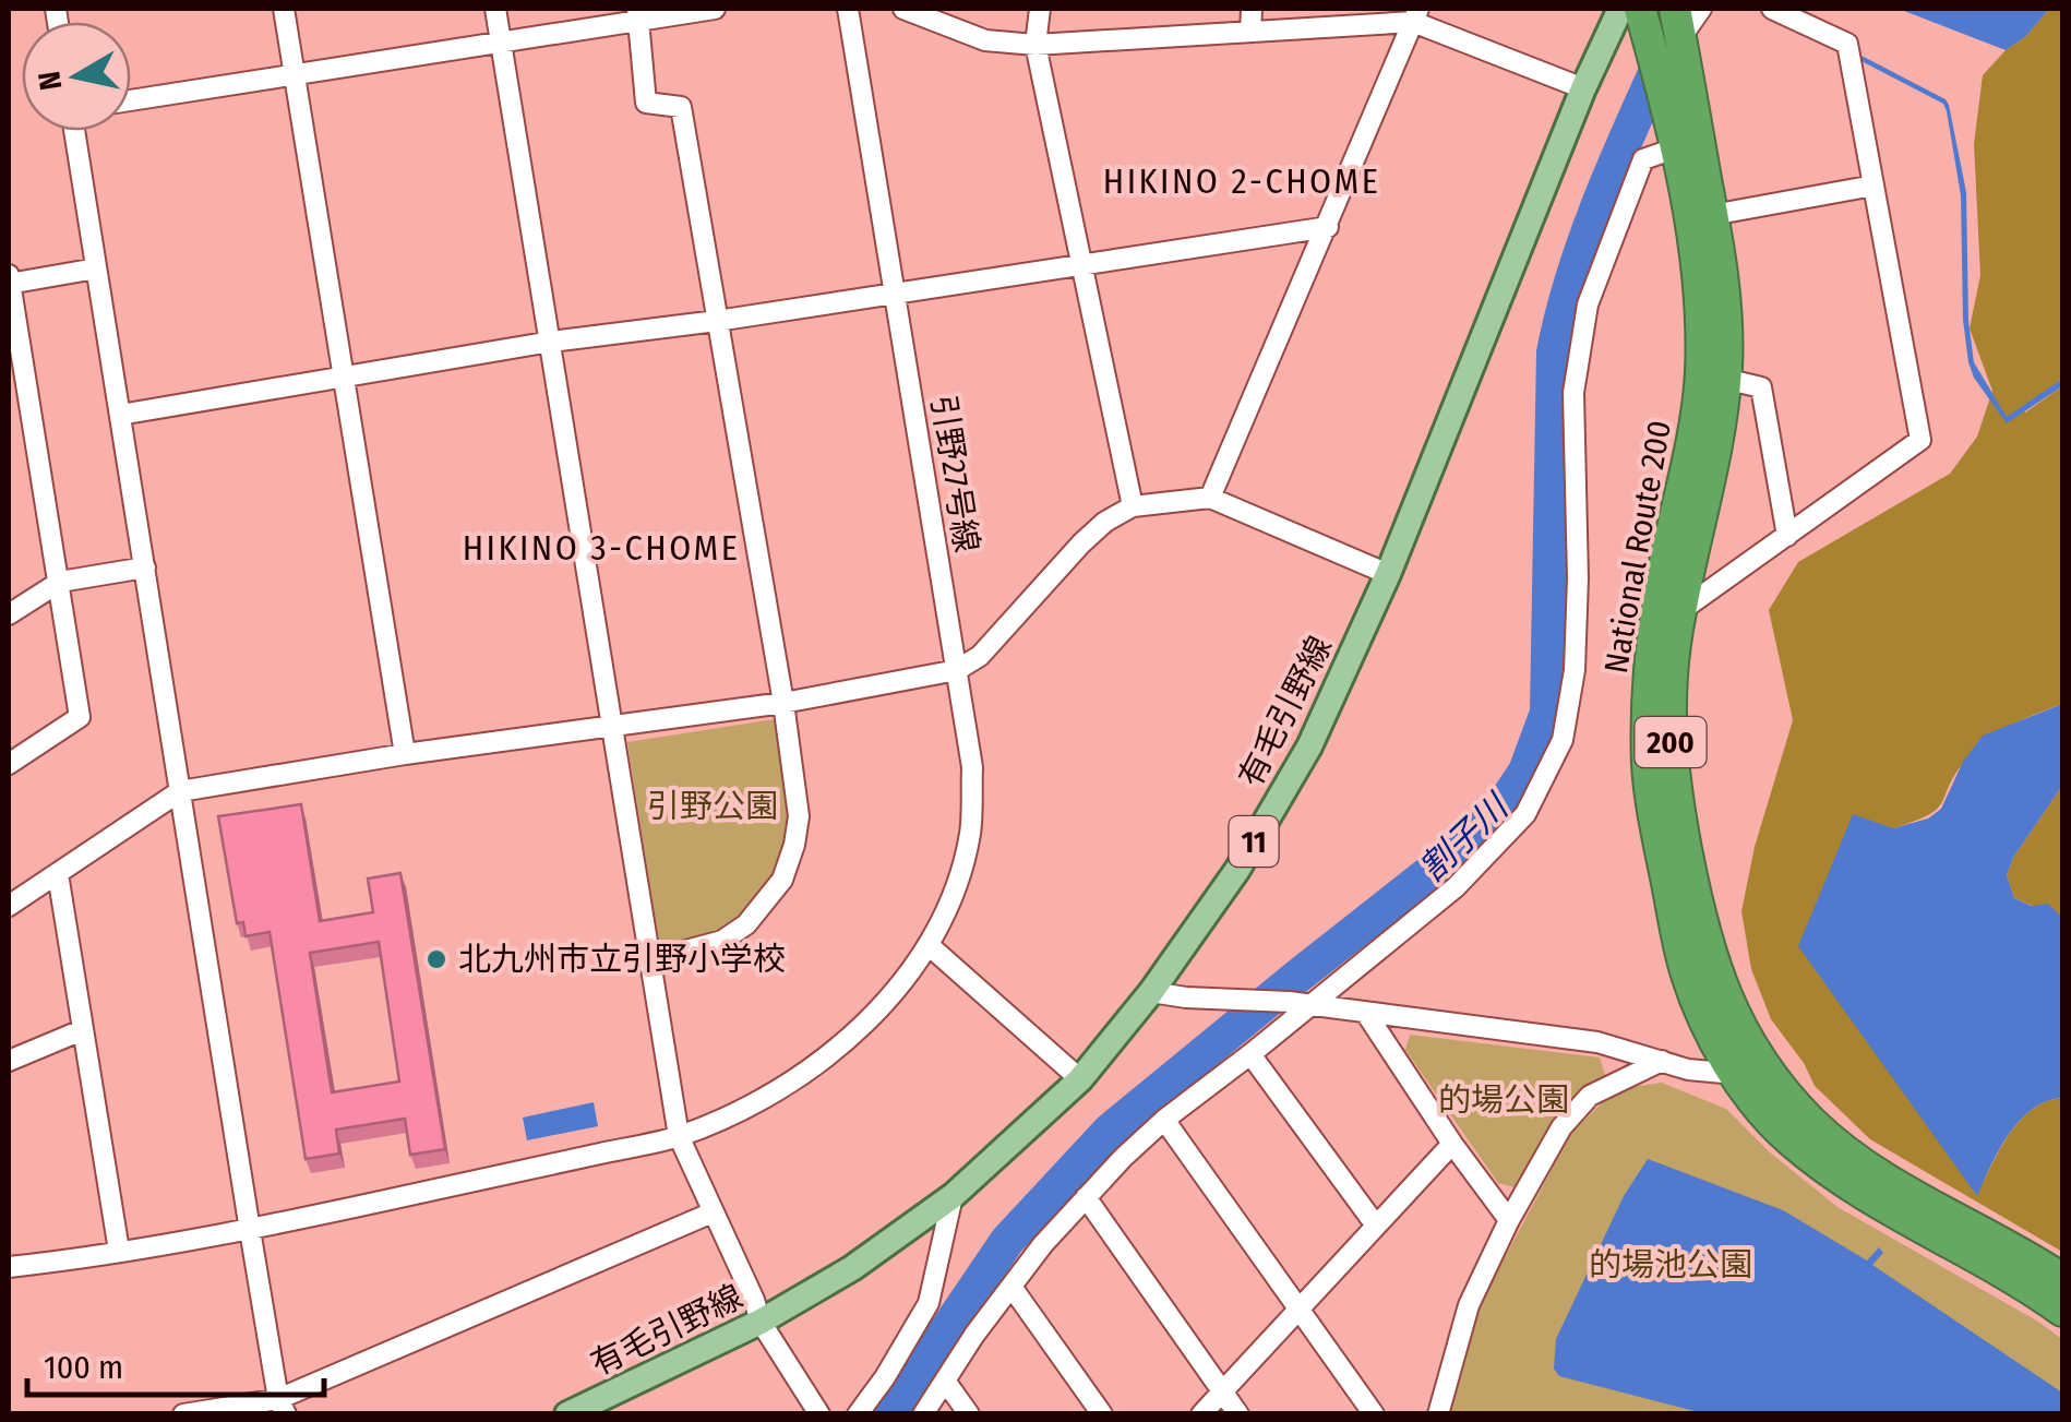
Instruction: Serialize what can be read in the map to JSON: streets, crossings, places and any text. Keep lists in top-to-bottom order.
{
  "streets": {
    "highway": ["National Route 200", "200"],
    "main road": ["有毛引野線", "11"],
    "street": ["引野27号線"]
  },
  "districts": ["HIKINO 2-CHOME", "HIKINO 3-CHOME"],
  "water": ["割子川"],
  "parks": ["引野公園", "的場公園", "的場池公園"],
  "places": ["北九州市立引野小学校"],
  "scale_bar": "100 m",
  "north": "left"
}
